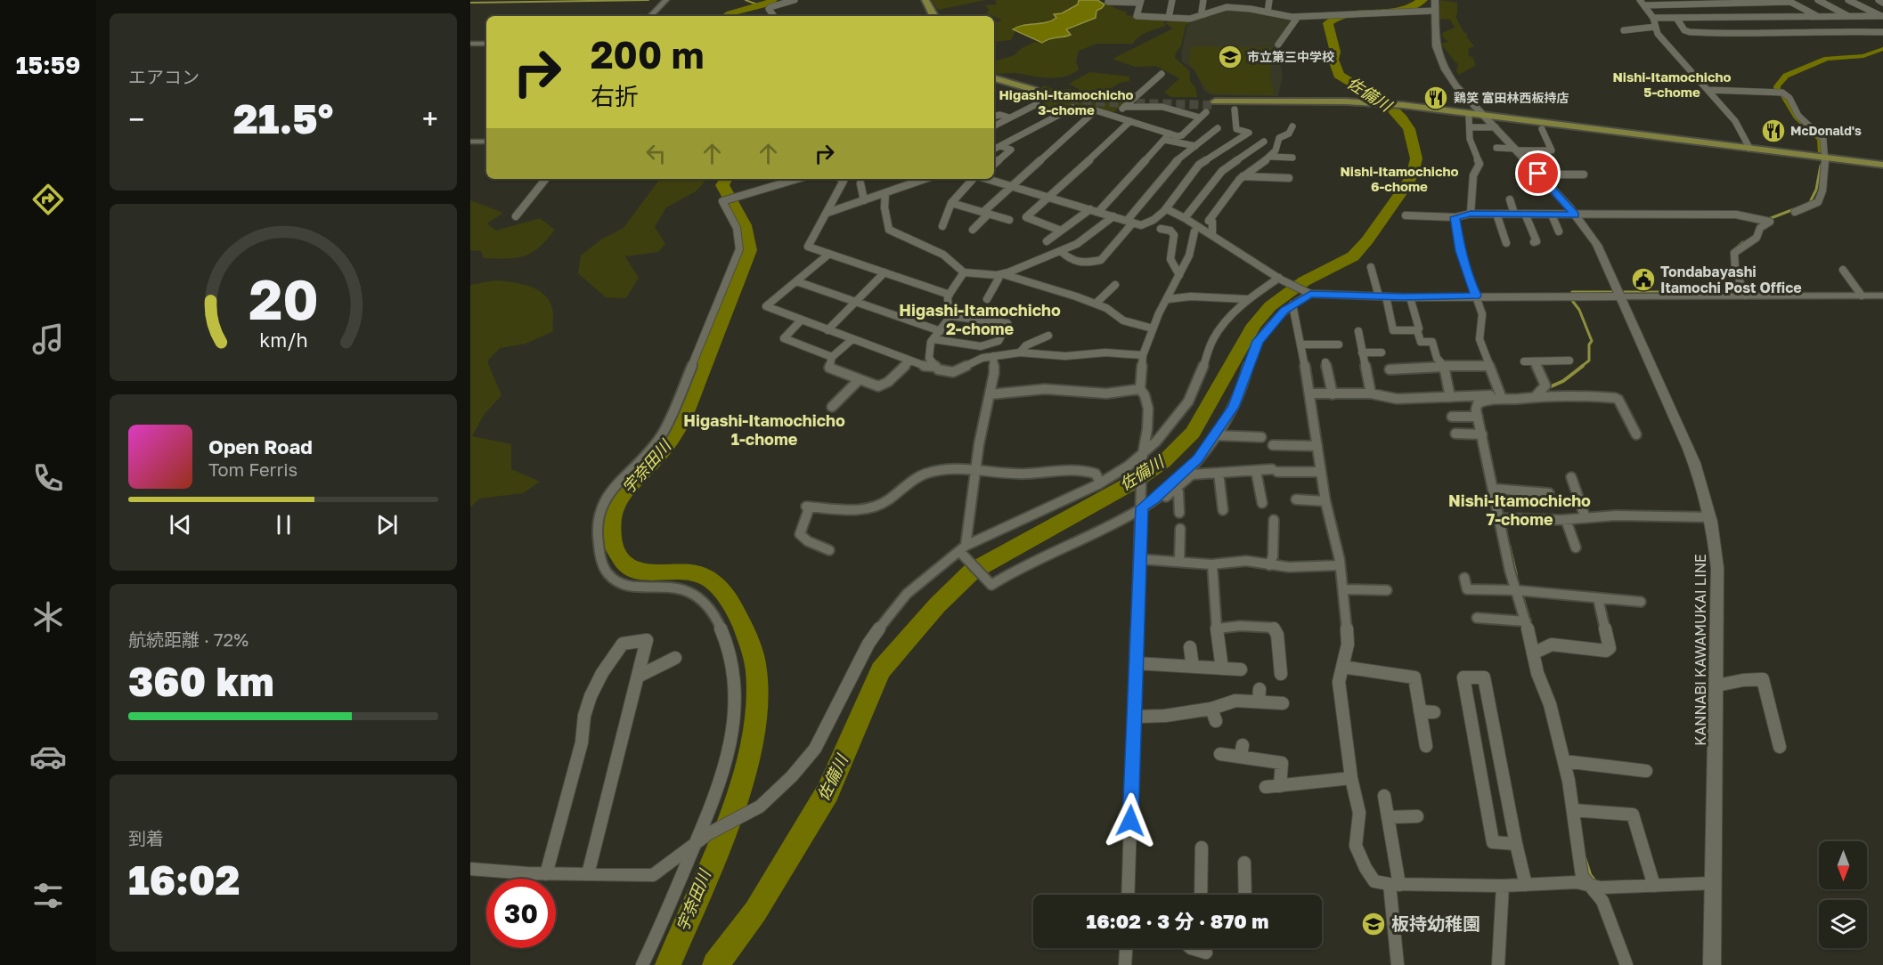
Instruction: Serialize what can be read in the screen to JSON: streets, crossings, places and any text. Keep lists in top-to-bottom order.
{
  "streets": {
    "main road": ["KANNABI KAWAMUKAI LINE"]
  },
  "districts": [
    "Nishi-Itamochicho 5-chome",
    "Higashi-Itamochicho 3-chome",
    "Nishi-Itamochicho 6-chome",
    "Higashi-Itamochicho 2-chome",
    "Higashi-Itamochicho 1-chome",
    "Nishi-Itamochicho 7-chome"
  ],
  "water": ["佐備川", "宇奈田川"],
  "places": {
    "school or university": ["市立第三中学校", "板持幼稚園"],
    "restaurant": ["鶏笑 富田林西板持店", "McDonald's"],
    "public building": ["Tondabayashi Itamochi Post Office"]
  },
  "north": "bottom",
  "page": {
    "tabs": "15:59",
    "tile": [
      "エアコン",
      ["航続距離 · 72%", "360 km"],
      ["到着", "16:02"]
    ],
    "turn": ["200 m", "右折"],
    "heat": ["−", "21.5°", "+"],
    "song": ["Open Road", "Tom Ferris"],
    "limit": "30",
    "trip": "16:02 · 3 分 · 870 m",
    "gauge": ["20", "km/h"]
  }
}
